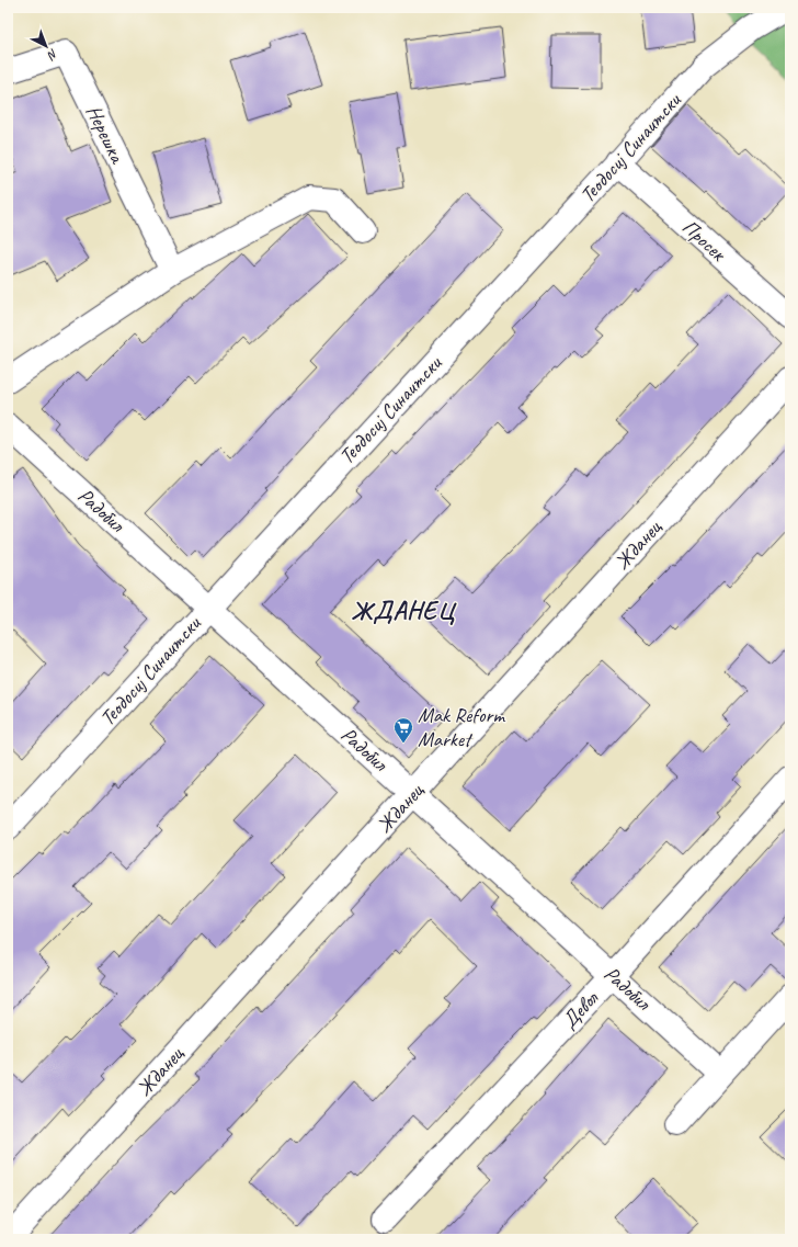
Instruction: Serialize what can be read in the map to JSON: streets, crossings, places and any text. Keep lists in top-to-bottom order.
{
  "streets": {
    "street": [
      "Нерешка",
      "Теодосиј Синаитски",
      "Просек",
      "Радобил",
      "Жданец",
      "Девол"
    ]
  },
  "crossings": [
    ["Теодосиј Синаитски", "Просек"],
    ["Теодосиј Синаитски", "Радобил"],
    ["Радобил", "Жданец"],
    ["Радобил", "Девол"]
  ],
  "districts": ["ЖДАНЕЦ"],
  "places": {
    "supermarket": ["Mak Reform Market"]
  },
  "north": "bottom right"
}
